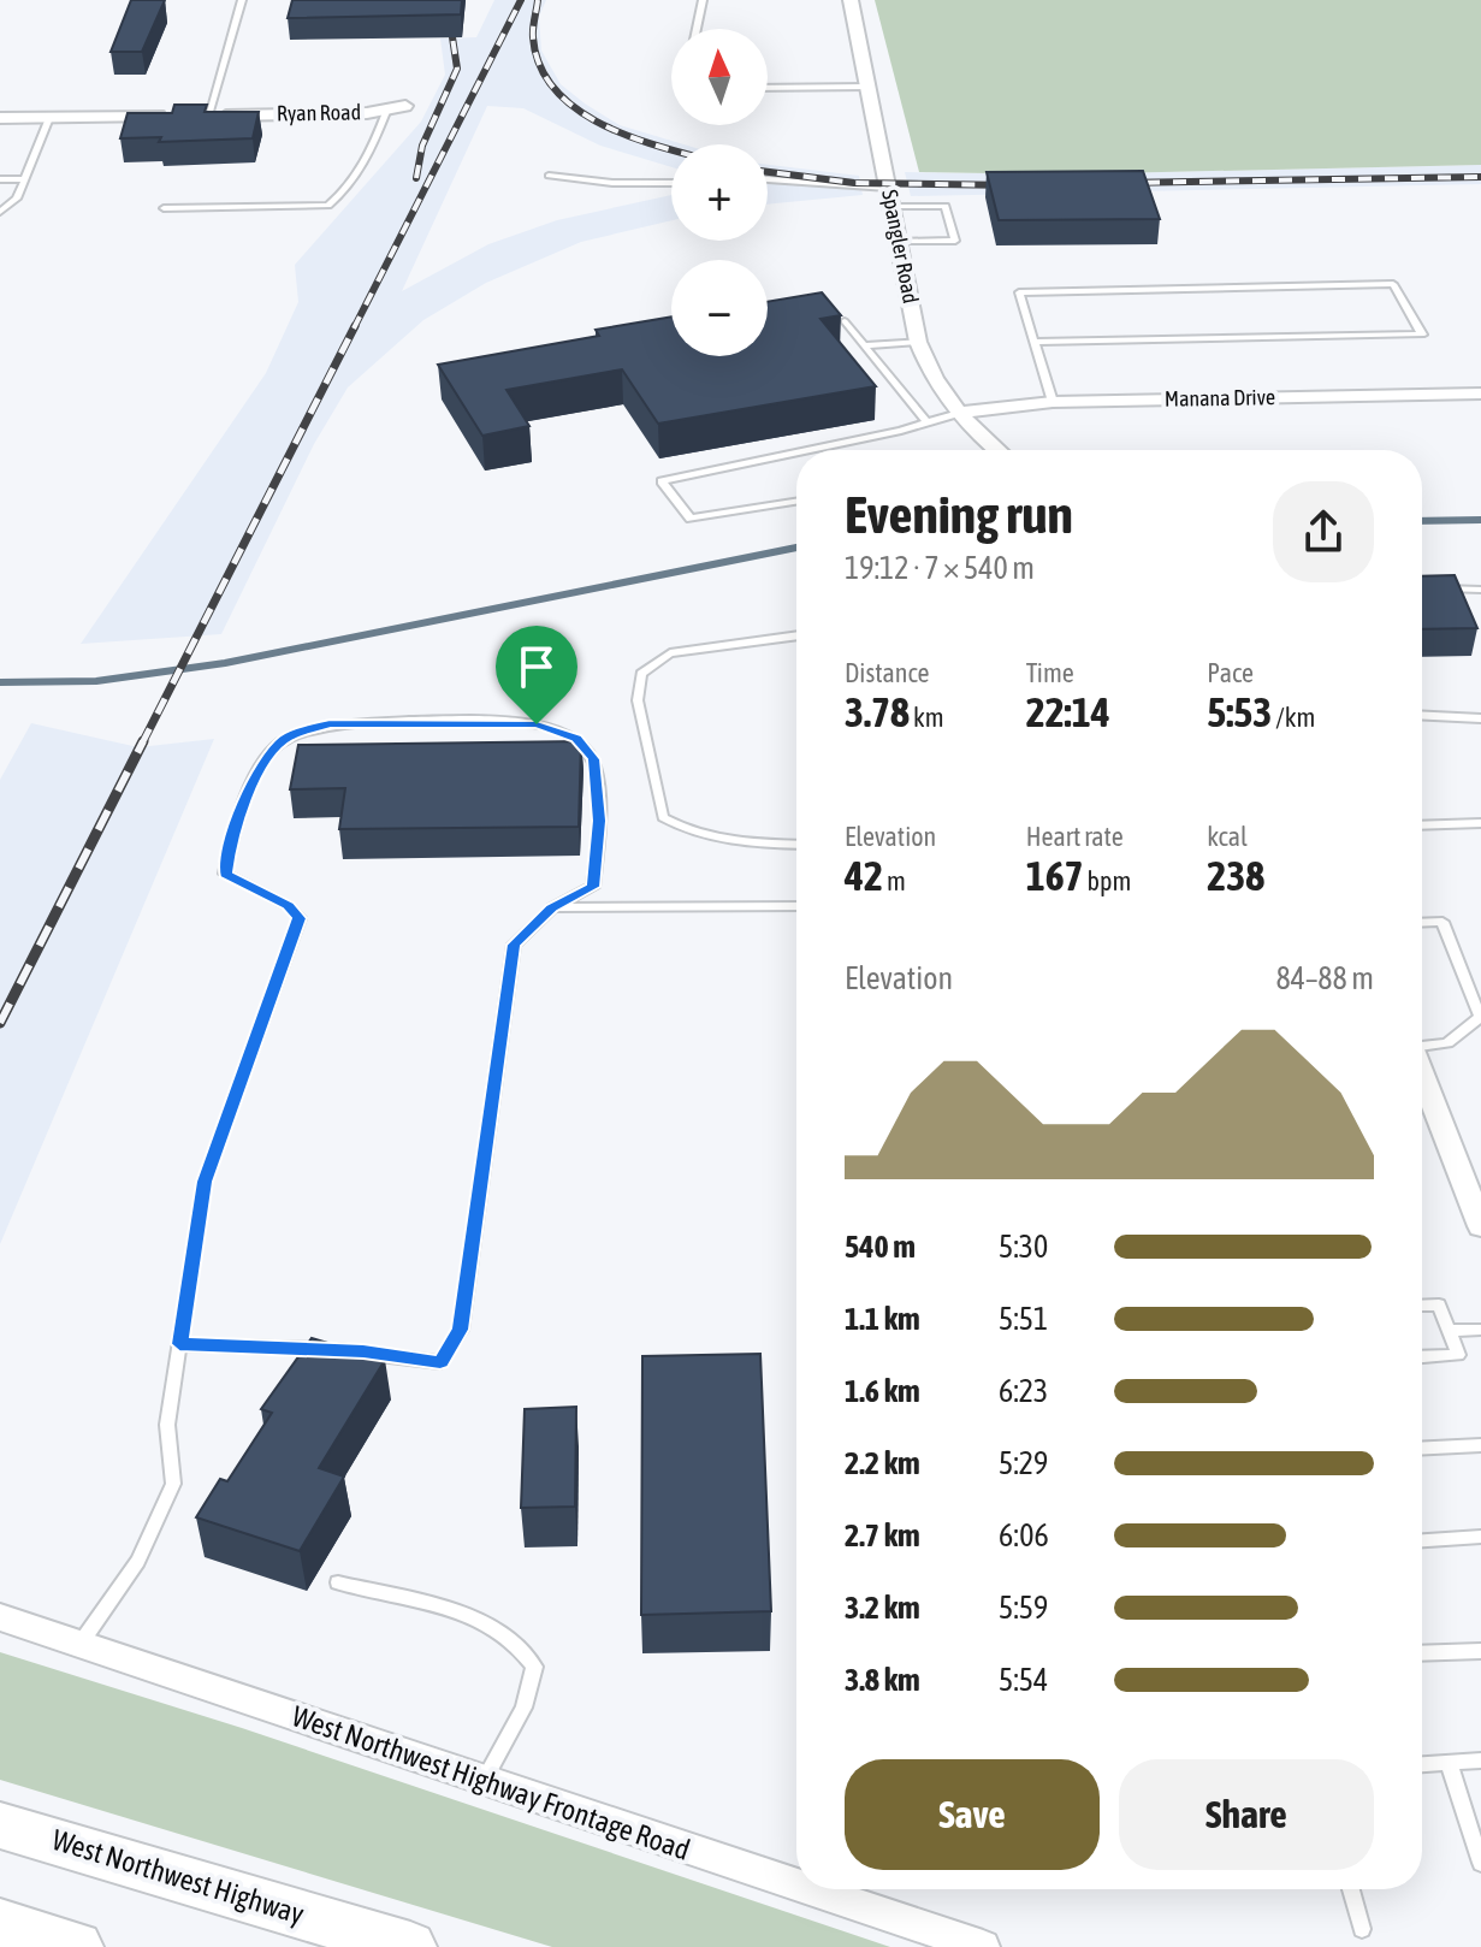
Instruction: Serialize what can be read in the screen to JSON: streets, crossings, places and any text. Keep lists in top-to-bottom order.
{
  "streets": {
    "main road": ["West Northwest Highway"],
    "street": [
      "Ryan Road",
      "Spangler Road",
      "Manana Drive",
      "West Northwest Highway Frontage Road"
    ]
  },
  "crossings": [
    ["Spangler Road", "Manana Drive"]
  ],
  "north": "top",
  "page": {
    "map_buttons": ["+", "−"],
    "heading": ["Evening run", "19:12 · 7 × 540 m"],
    "stats": [
      ["Distance", "3.78 km"],
      ["Time", "22:14"],
      ["Pace", "5:53 /km"],
      ["Elevation", "42 m"],
      ["Heart rate", "167 bpm"],
      ["kcal", "238"]
    ],
    "chart": ["Elevation", "84–88 m"],
    "list": [
      {
        "name": "540 m",
        "note": "5:30"
      },
      {
        "name": "1.1 km",
        "note": "5:51"
      },
      {
        "name": "1.6 km",
        "note": "6:23"
      },
      {
        "name": "2.2 km",
        "note": "5:29"
      },
      {
        "name": "2.7 km",
        "note": "6:06"
      },
      {
        "name": "3.2 km",
        "note": "5:59"
      },
      {
        "name": "3.8 km",
        "note": "5:54"
      }
    ],
    "buttons": ["Save", "Share"]
  }
}
